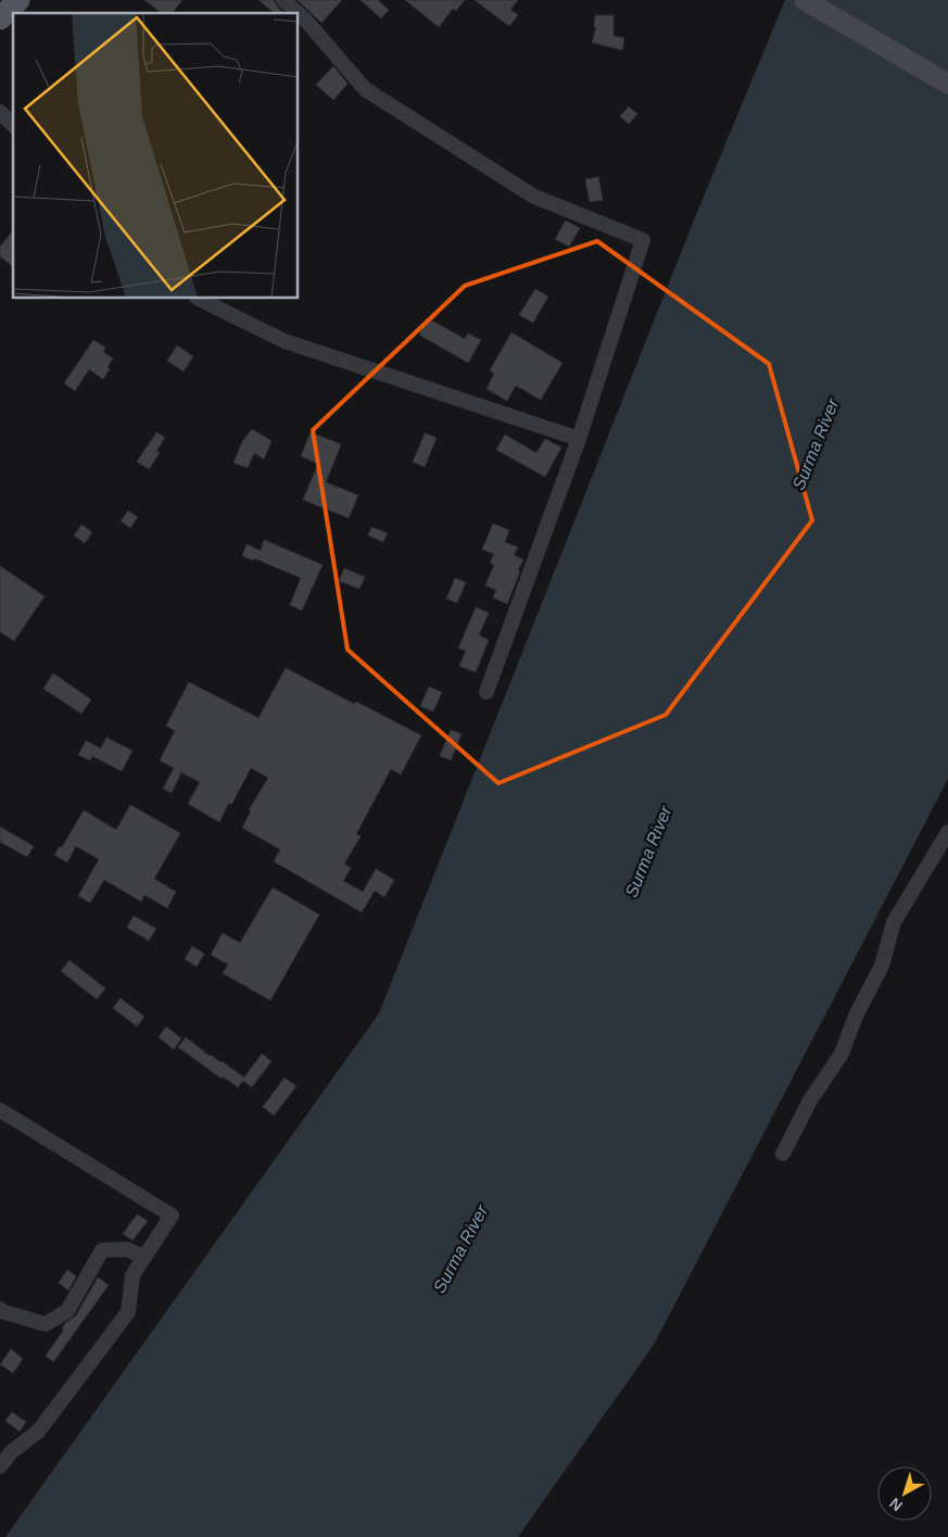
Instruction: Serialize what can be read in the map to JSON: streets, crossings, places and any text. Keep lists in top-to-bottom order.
{
  "water": ["Surma River"],
  "north": "bottom left"
}
